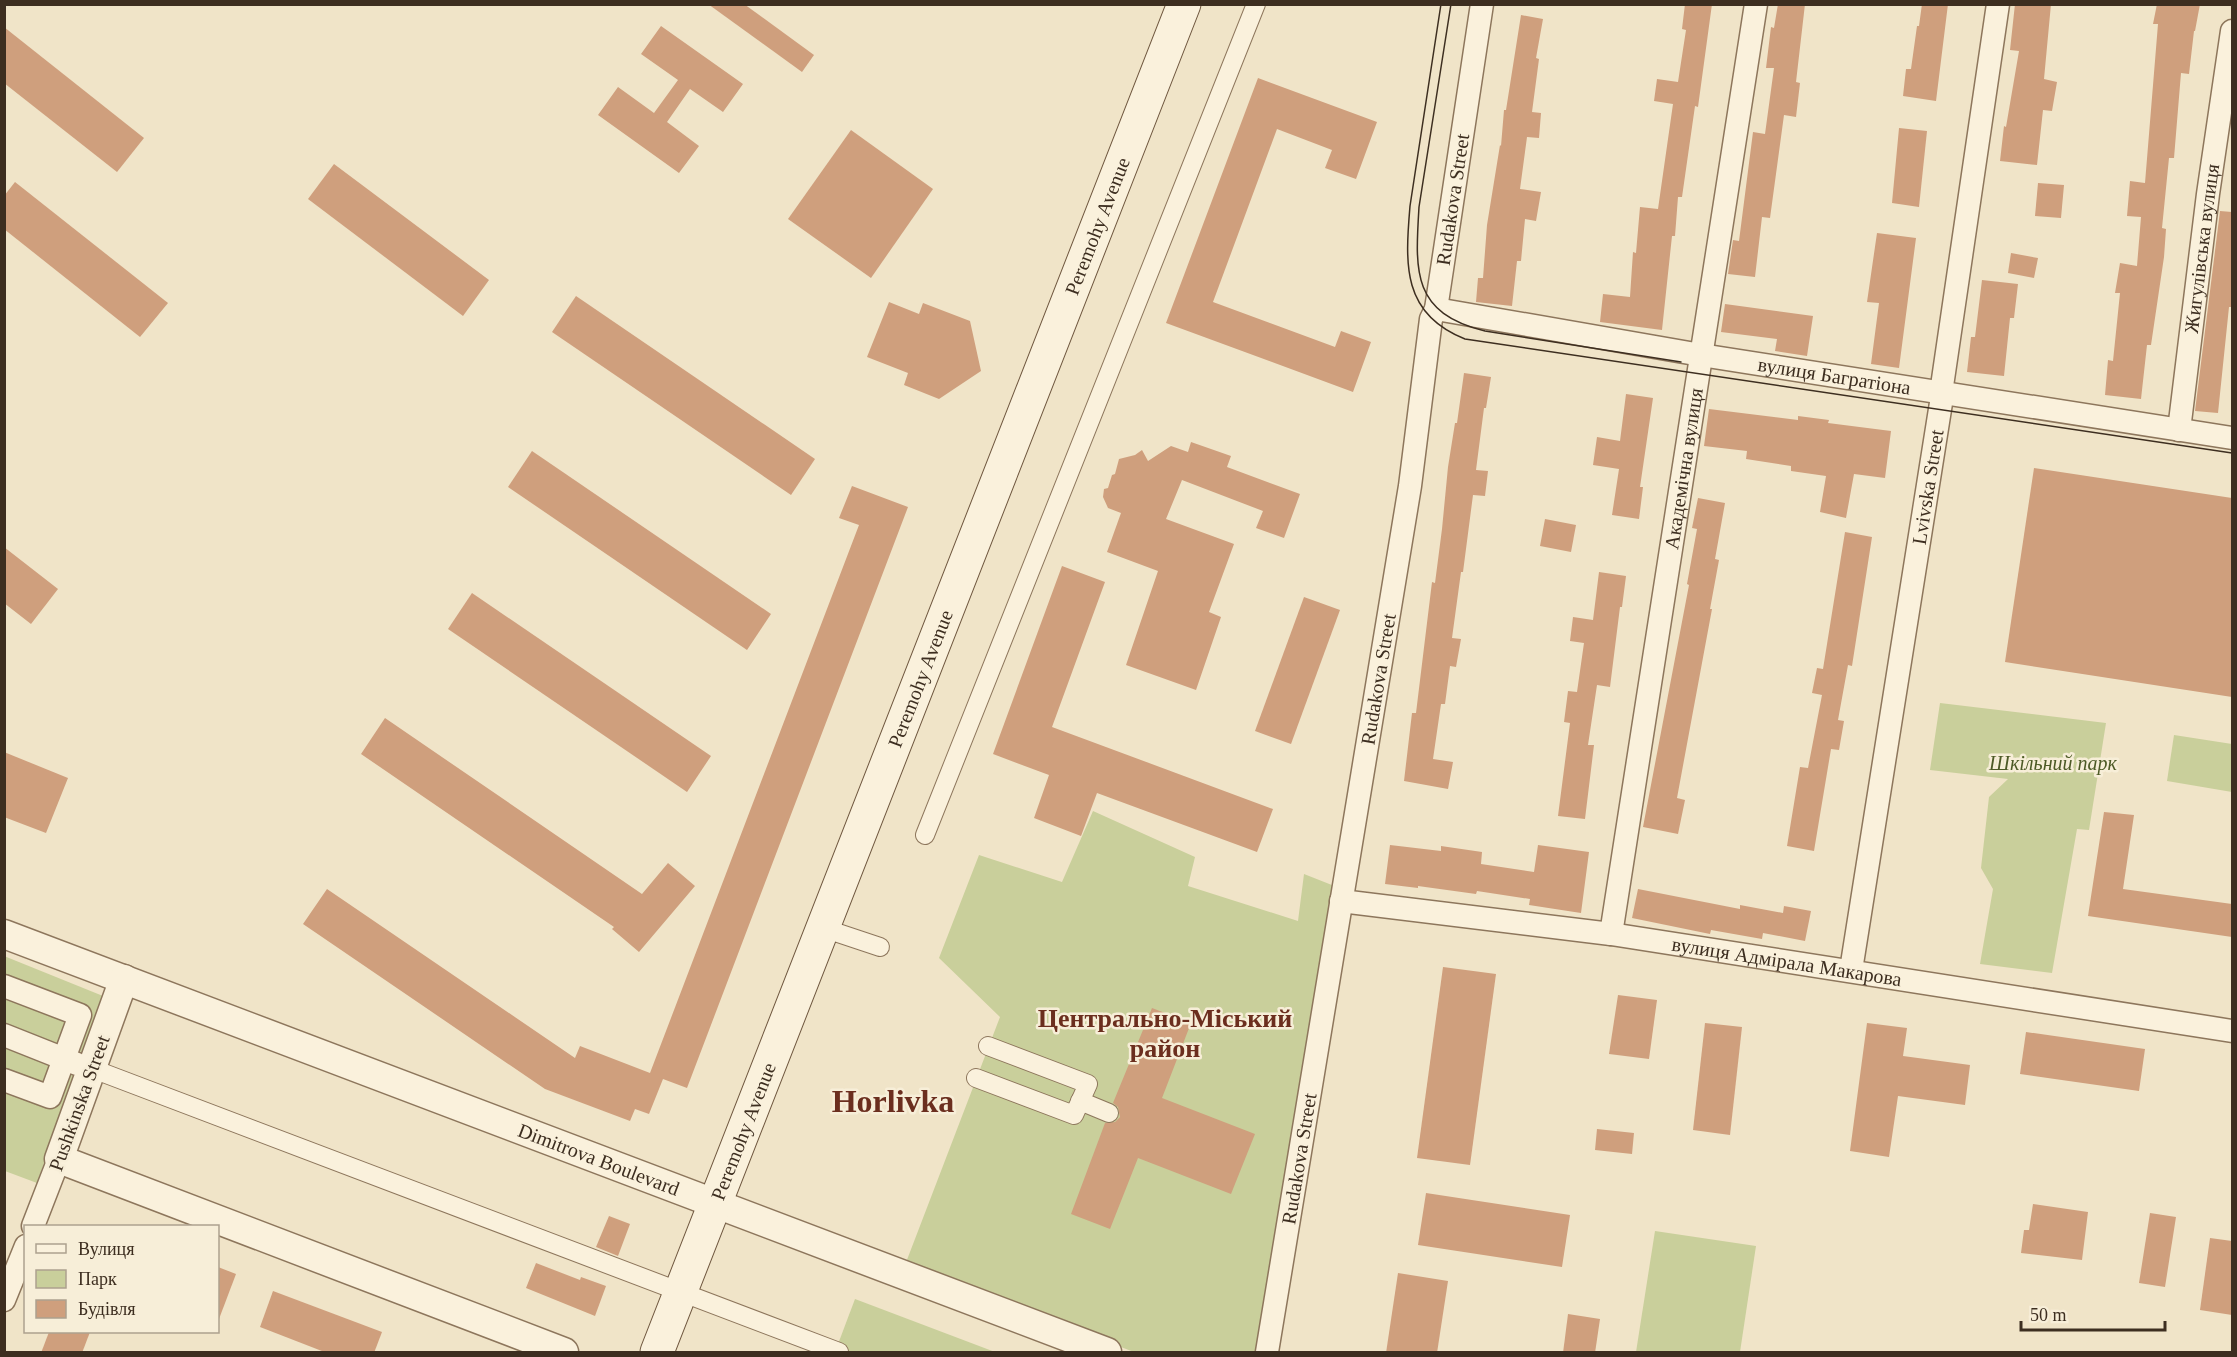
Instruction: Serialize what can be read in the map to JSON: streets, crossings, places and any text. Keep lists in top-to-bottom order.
{
  "streets": {
    "main road": ["Peremohy Avenue"],
    "street": [
      "Rudakova Street",
      "Жигулівська вулиця",
      "вулиця Багратіона",
      "Академічна вулиця",
      "Lvivska Street",
      "вулиця Адмірала Макарова",
      "Pushkinska Street",
      "Dimitrova Boulevard"
    ]
  },
  "crossings": [
    ["Rudakova Street", "вулиця Багратіона"],
    ["Rudakova Street", "вулиця Адмірала Макарова"],
    ["Peremohy Avenue", "Dimitrova Boulevard"],
    ["Жигулівська вулиця", "вулиця Багратіона"],
    ["вулиця Багратіона", "Академічна вулиця"],
    ["вулиця Багратіона", "Lvivska Street"],
    ["Академічна вулиця", "вулиця Адмірала Макарова"],
    ["Lvivska Street", "вулиця Адмірала Макарова"],
    ["Pushkinska Street", "Dimitrova Boulevard"]
  ],
  "districts": ["Центрально-Міський район", "Horlivka"],
  "parks": ["Шкільний парк"],
  "legend": ["Вулиця", "Парк", "Будівля"],
  "scale_bar": "50 m"
}
